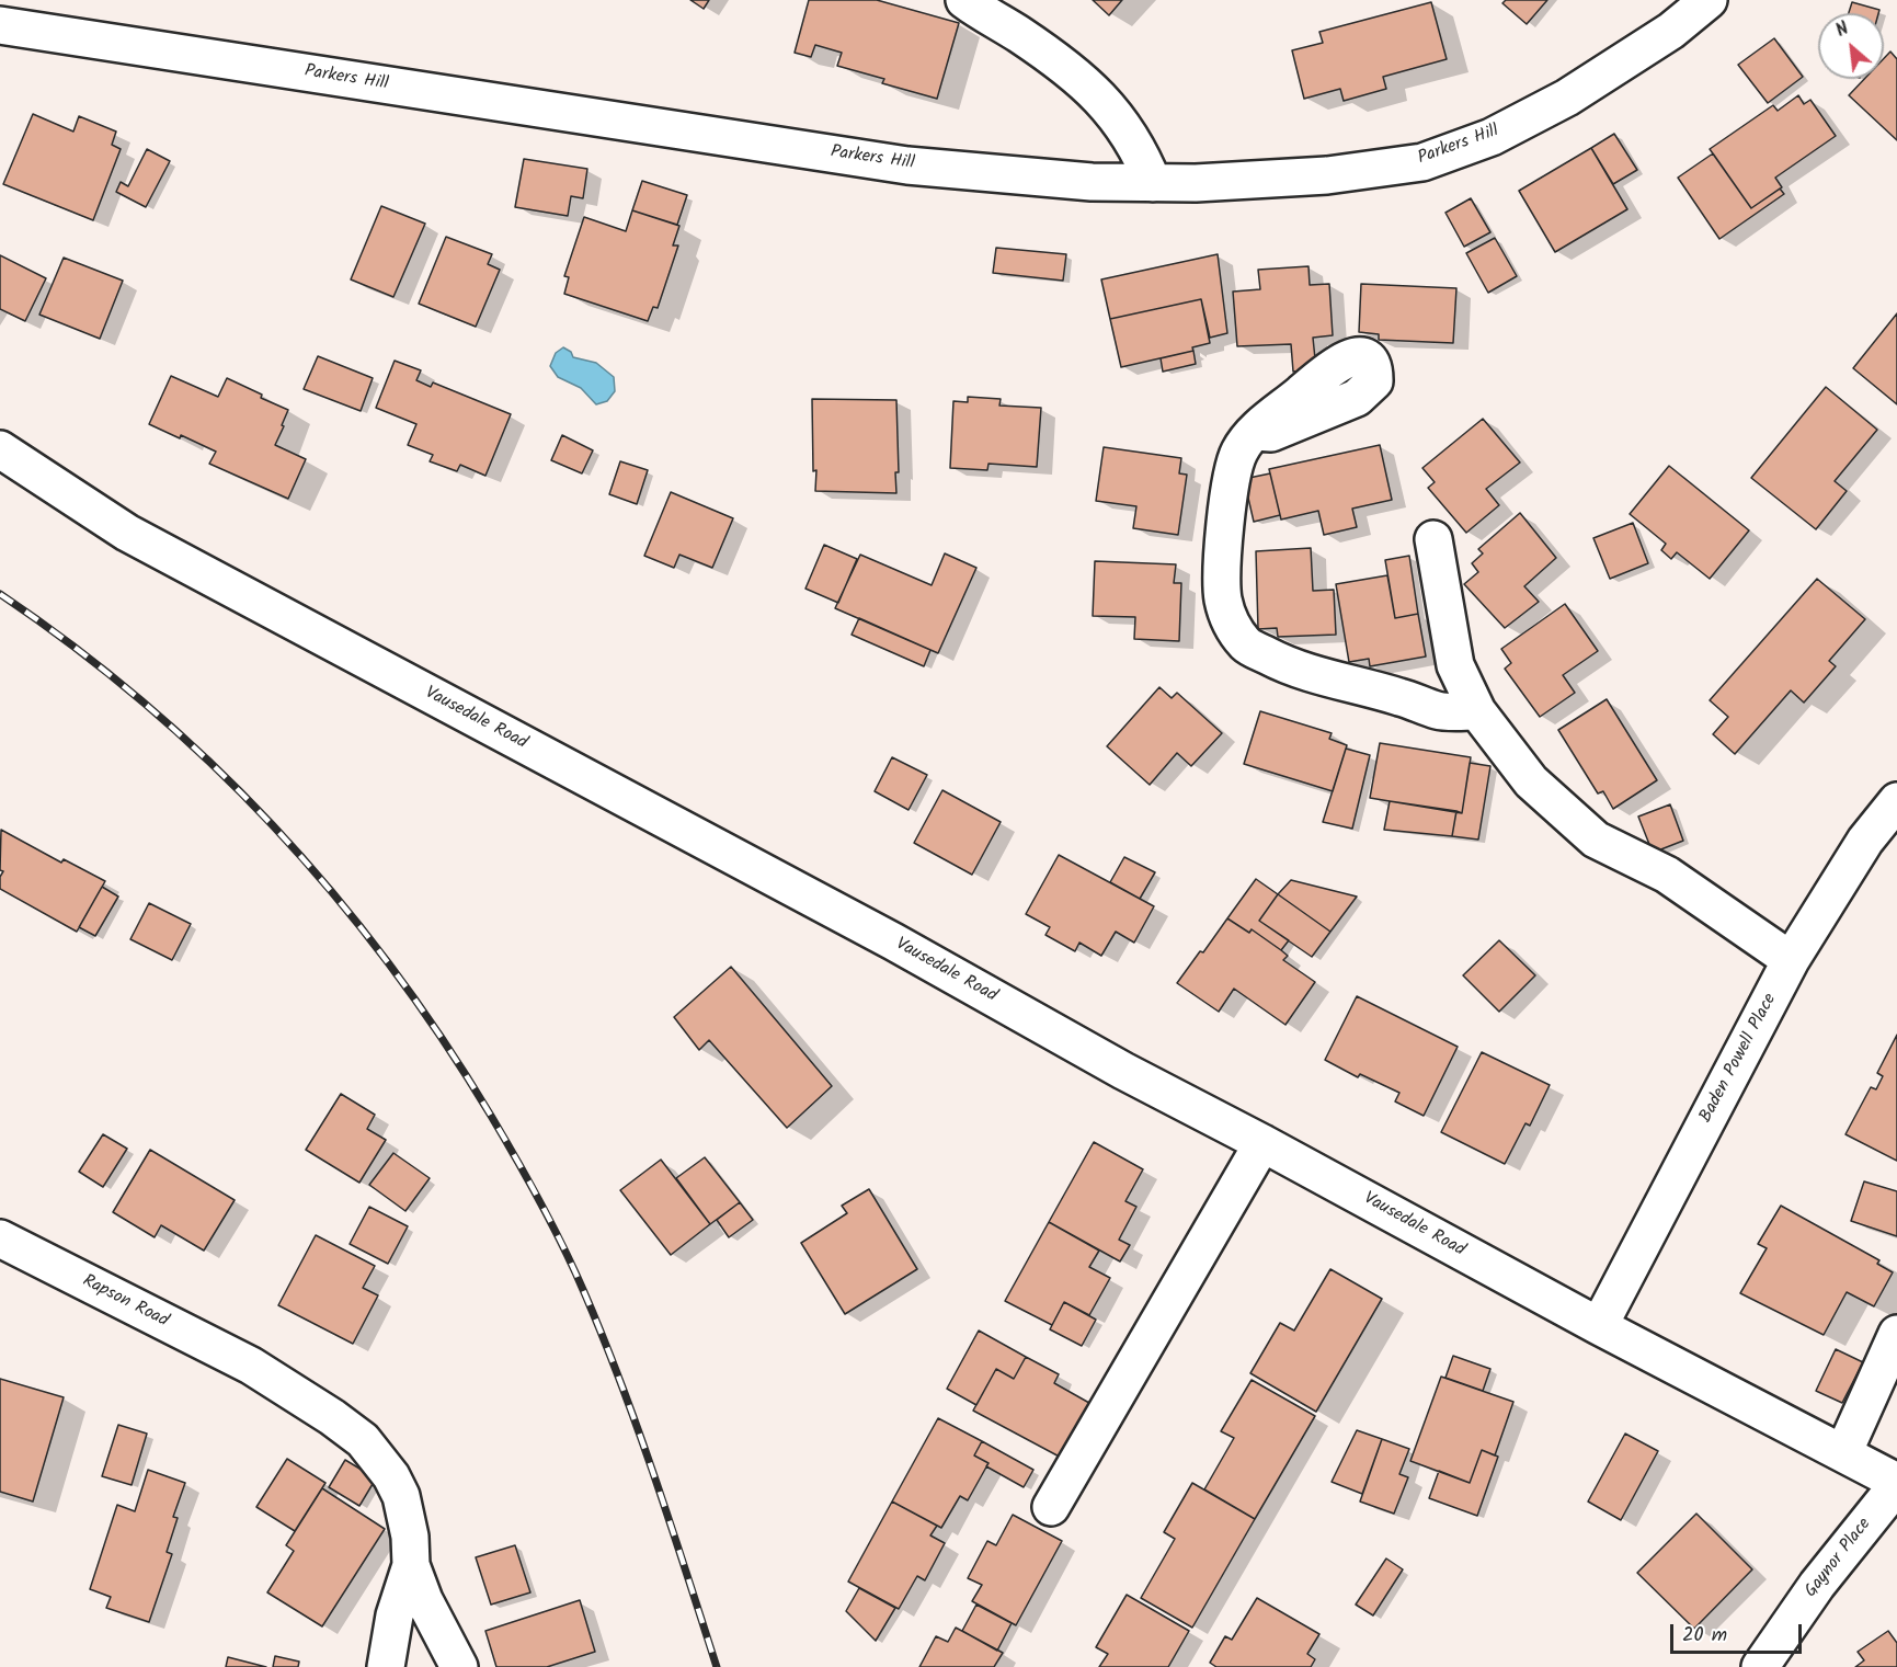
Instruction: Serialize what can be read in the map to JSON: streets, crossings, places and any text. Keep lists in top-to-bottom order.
{
  "streets": {
    "street": [
      "Parkers Hill",
      "Vausedale Road",
      "Baden Powell Place",
      "Rapson Road",
      "Gaynor Place"
    ]
  },
  "crossings": [
    ["Vausedale Road", "Baden Powell Place"],
    ["Vausedale Road", "Gaynor Place"]
  ],
  "scale_bar": "20 m",
  "north": "top left"
}
